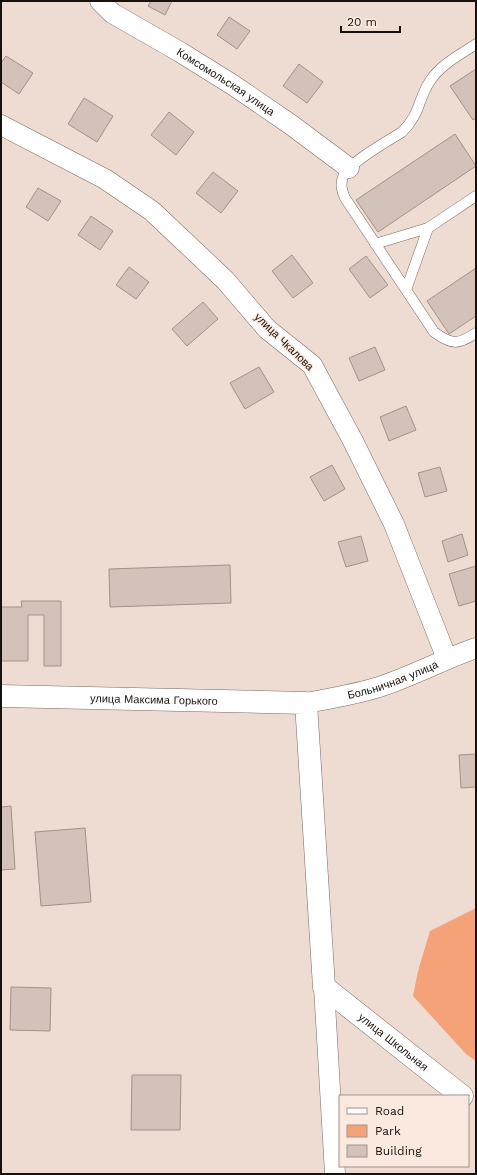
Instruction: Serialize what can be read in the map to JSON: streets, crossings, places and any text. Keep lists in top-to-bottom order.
{
  "streets": {
    "street": [
      "Комсомольская улица",
      "улица Чкалова",
      "Больничная улица",
      "улица Максима Горького",
      "улица Школьная"
    ]
  },
  "crossings": [
    ["улица Чкалова", "Больничная улица"],
    ["Больничная улица", "улица Максима Горького"]
  ],
  "legend": ["Road", "Park", "Building"],
  "scale_bar": "20 m"
}
